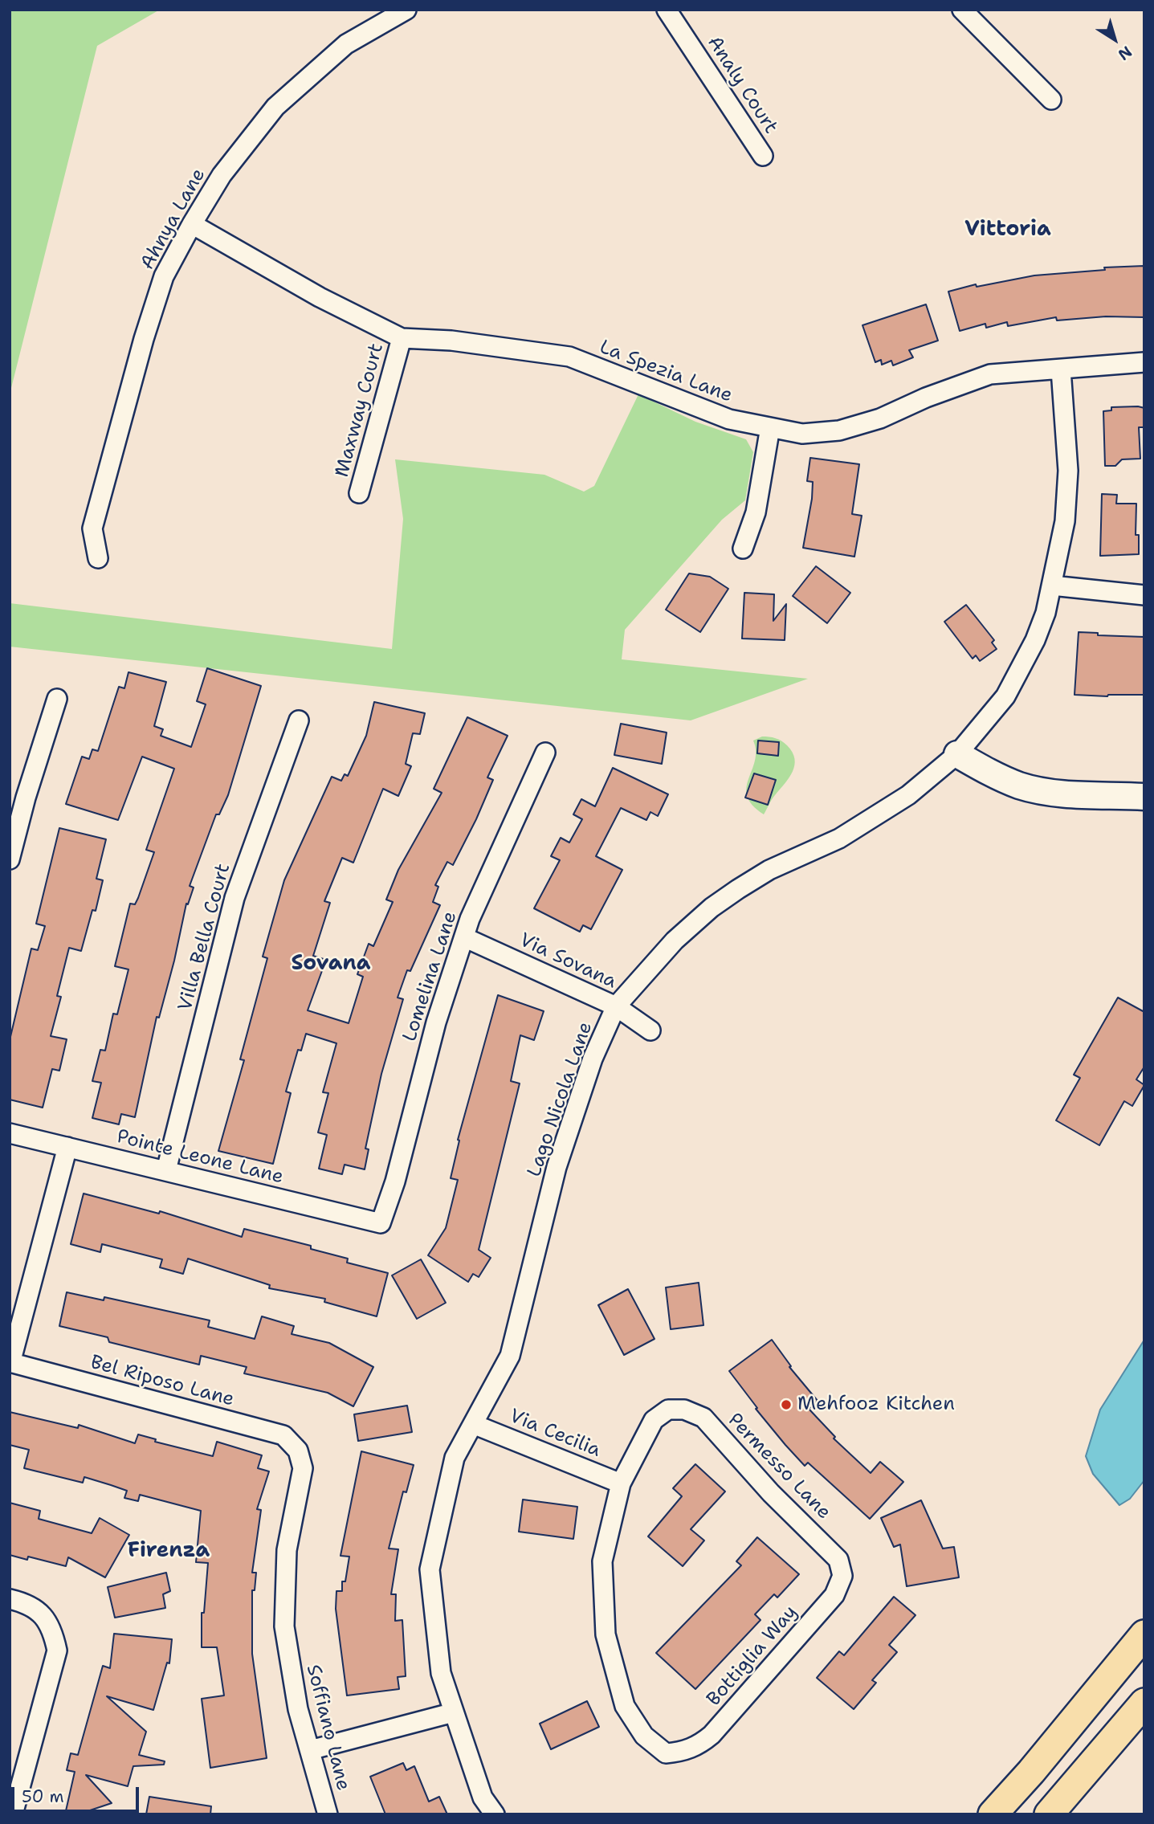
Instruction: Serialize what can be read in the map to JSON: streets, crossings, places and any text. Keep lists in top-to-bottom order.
{
  "streets": {
    "street": [
      "Analy Court",
      "Ahnya Lane",
      "La Spezia Lane",
      "Maxway Court",
      "Villa Bella Court",
      "Via Sovana",
      "Lomelina Lane",
      "Lago Nicola Lane",
      "Pointe Leone Lane",
      "Bel Riposo Lane",
      "Via Cecilia",
      "Permesso Lane",
      "Bottiglia Way",
      "Soffiano Lane"
    ]
  },
  "crossings": [
    ["Ahnya Lane", "La Spezia Lane"],
    ["La Spezia Lane", "Maxway Court"],
    ["La Spezia Lane", "Lago Nicola Lane"],
    ["Villa Bella Court", "Pointe Leone Lane"],
    ["Via Sovana", "Lomelina Lane"],
    ["Via Sovana", "Lago Nicola Lane"],
    ["Lomelina Lane", "Pointe Leone Lane"],
    ["Lago Nicola Lane", "Via Cecilia"],
    ["Bel Riposo Lane", "Soffiano Lane"],
    ["Via Cecilia", "Permesso Lane"],
    ["Via Cecilia", "Bottiglia Way"],
    ["Permesso Lane", "Bottiglia Way"]
  ],
  "districts": ["Vittoria", "Sovana", "Firenza"],
  "places": ["Mehfooz Kitchen"],
  "scale_bar": "50 m",
  "north": "bottom right"
}
